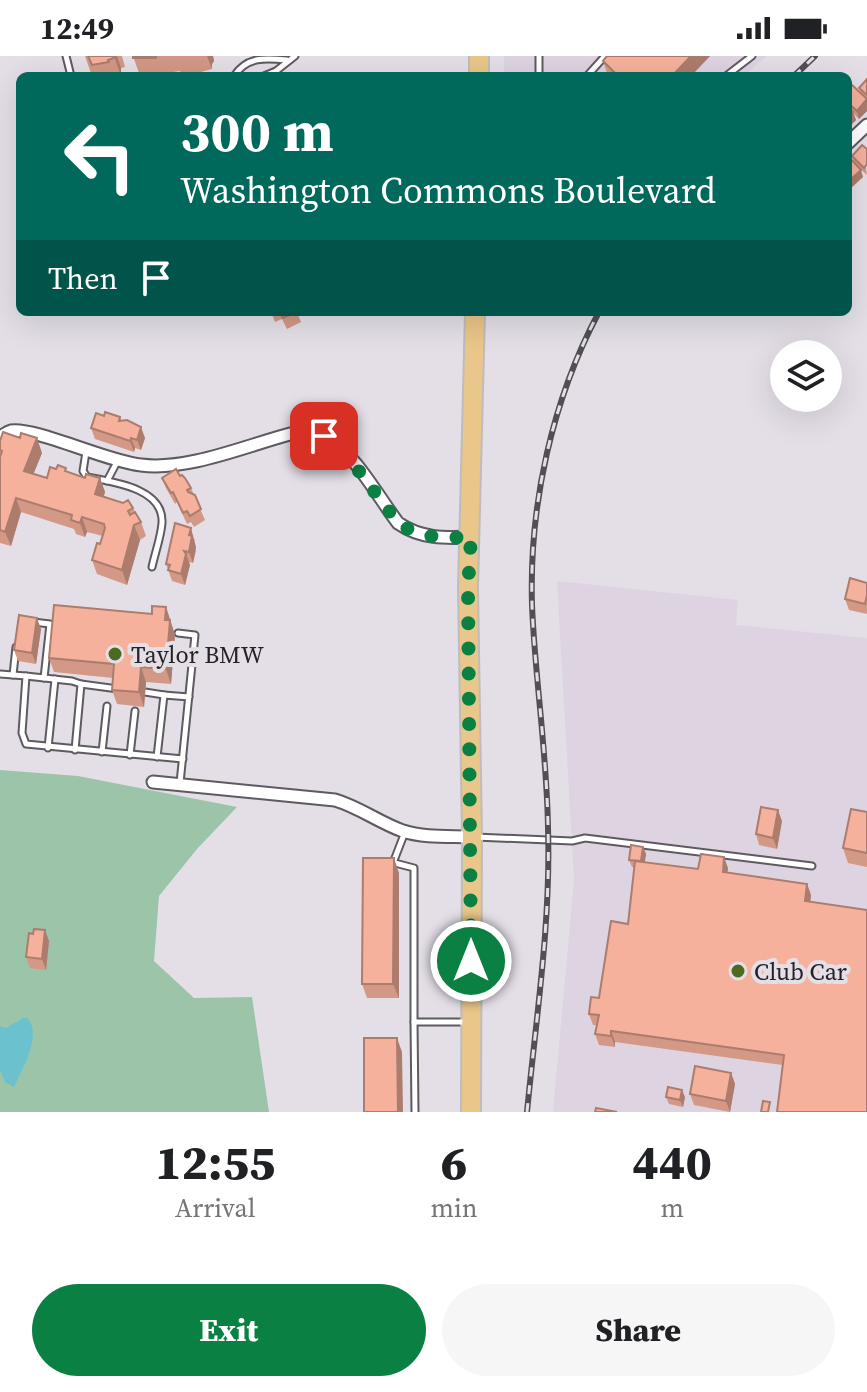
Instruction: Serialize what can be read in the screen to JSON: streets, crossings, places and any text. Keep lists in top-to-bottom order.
{
  "places": ["Taylor BMW", "Club Car"],
  "page": {
    "status": "12:49",
    "turn": ["300 m", "Washington Commons Boulevard"],
    "then": "Then",
    "eta": [
      "12:55",
      "Arrival",
      "6",
      "min",
      "440",
      "m"
    ],
    "buttons": ["Exit", "Share"]
  }
}
